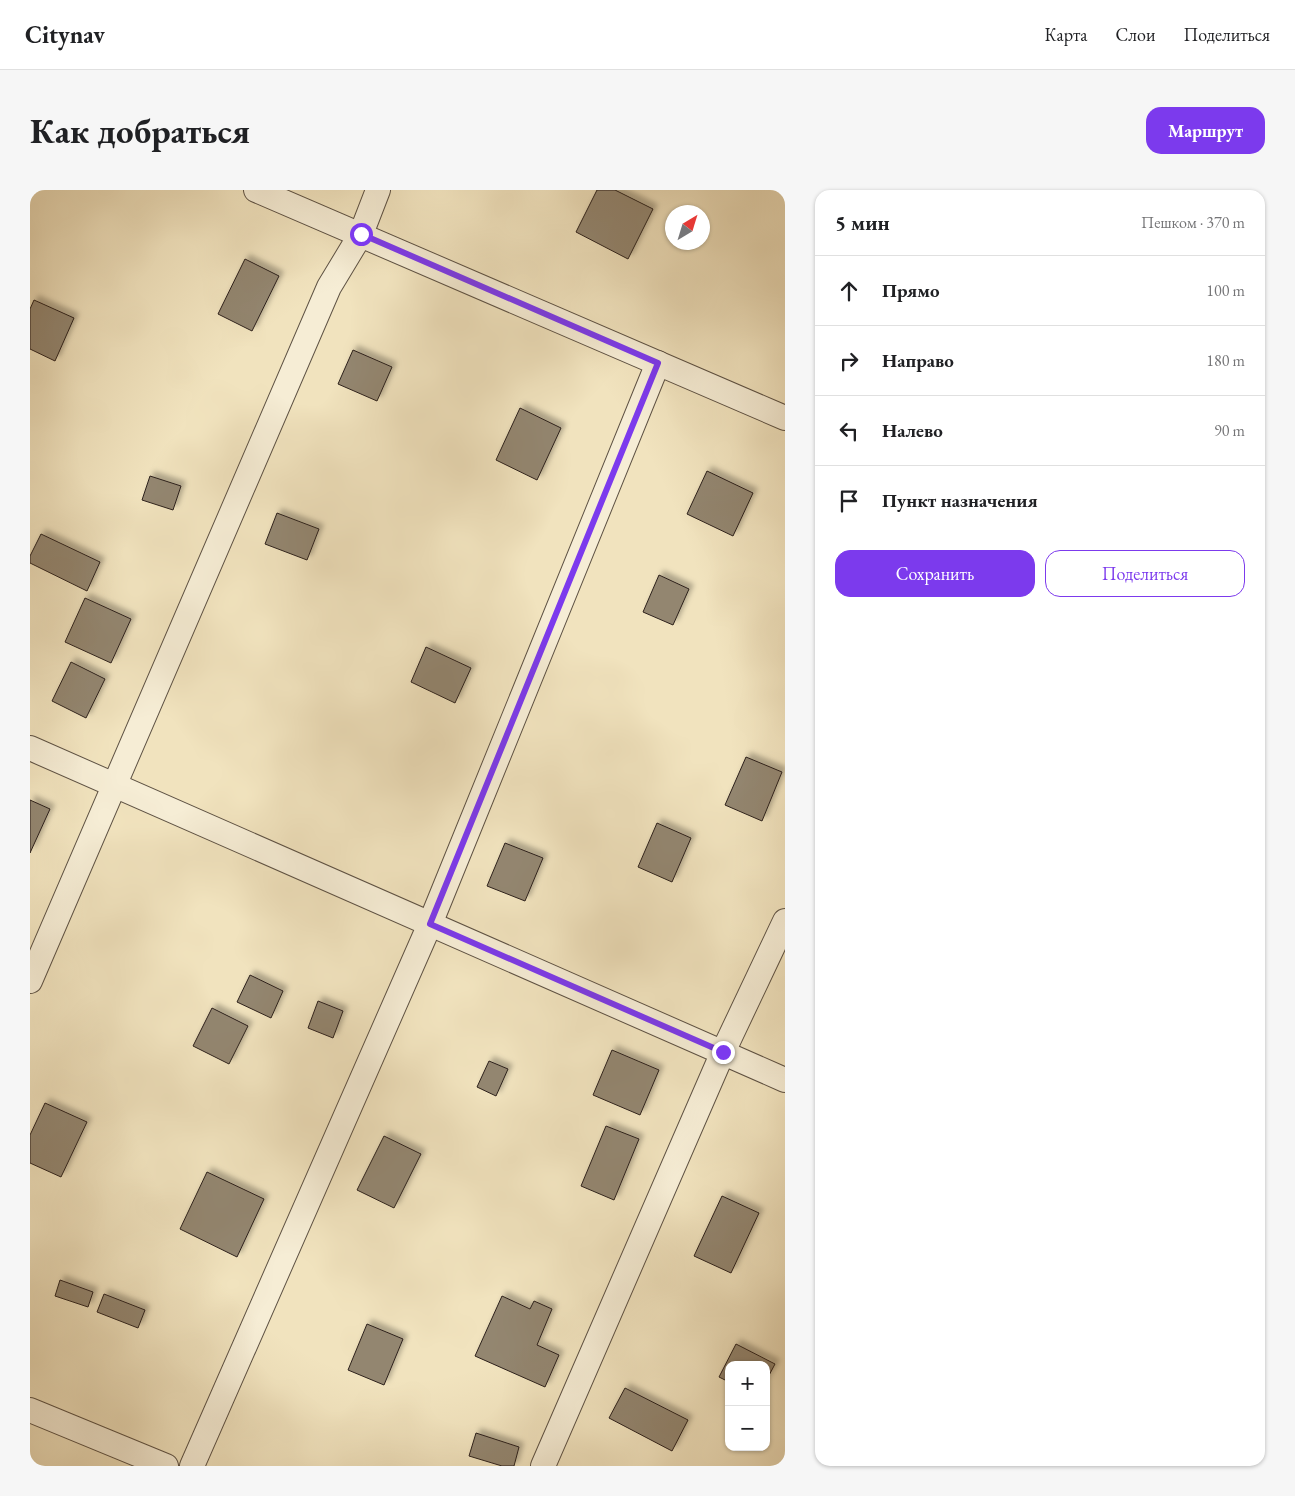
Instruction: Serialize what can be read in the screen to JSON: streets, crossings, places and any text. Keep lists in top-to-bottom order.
{
  "north": "top right",
  "page": {
    "header": "Citynav",
    "nav": ["Карта", "Слои", "Поделиться"],
    "buttons": [
      "Маршрут",
      ["Сохранить", "Поделиться"]
    ],
    "title": "Как добраться",
    "heading": ["5 мин", "Пешком · 370 m"],
    "list": [
      ["Прямо", "100 m"],
      ["Направо", "180 m"],
      ["Налево", "90 m"],
      "Пункт назначения"
    ],
    "map_buttons": ["+", "−"]
  }
}
